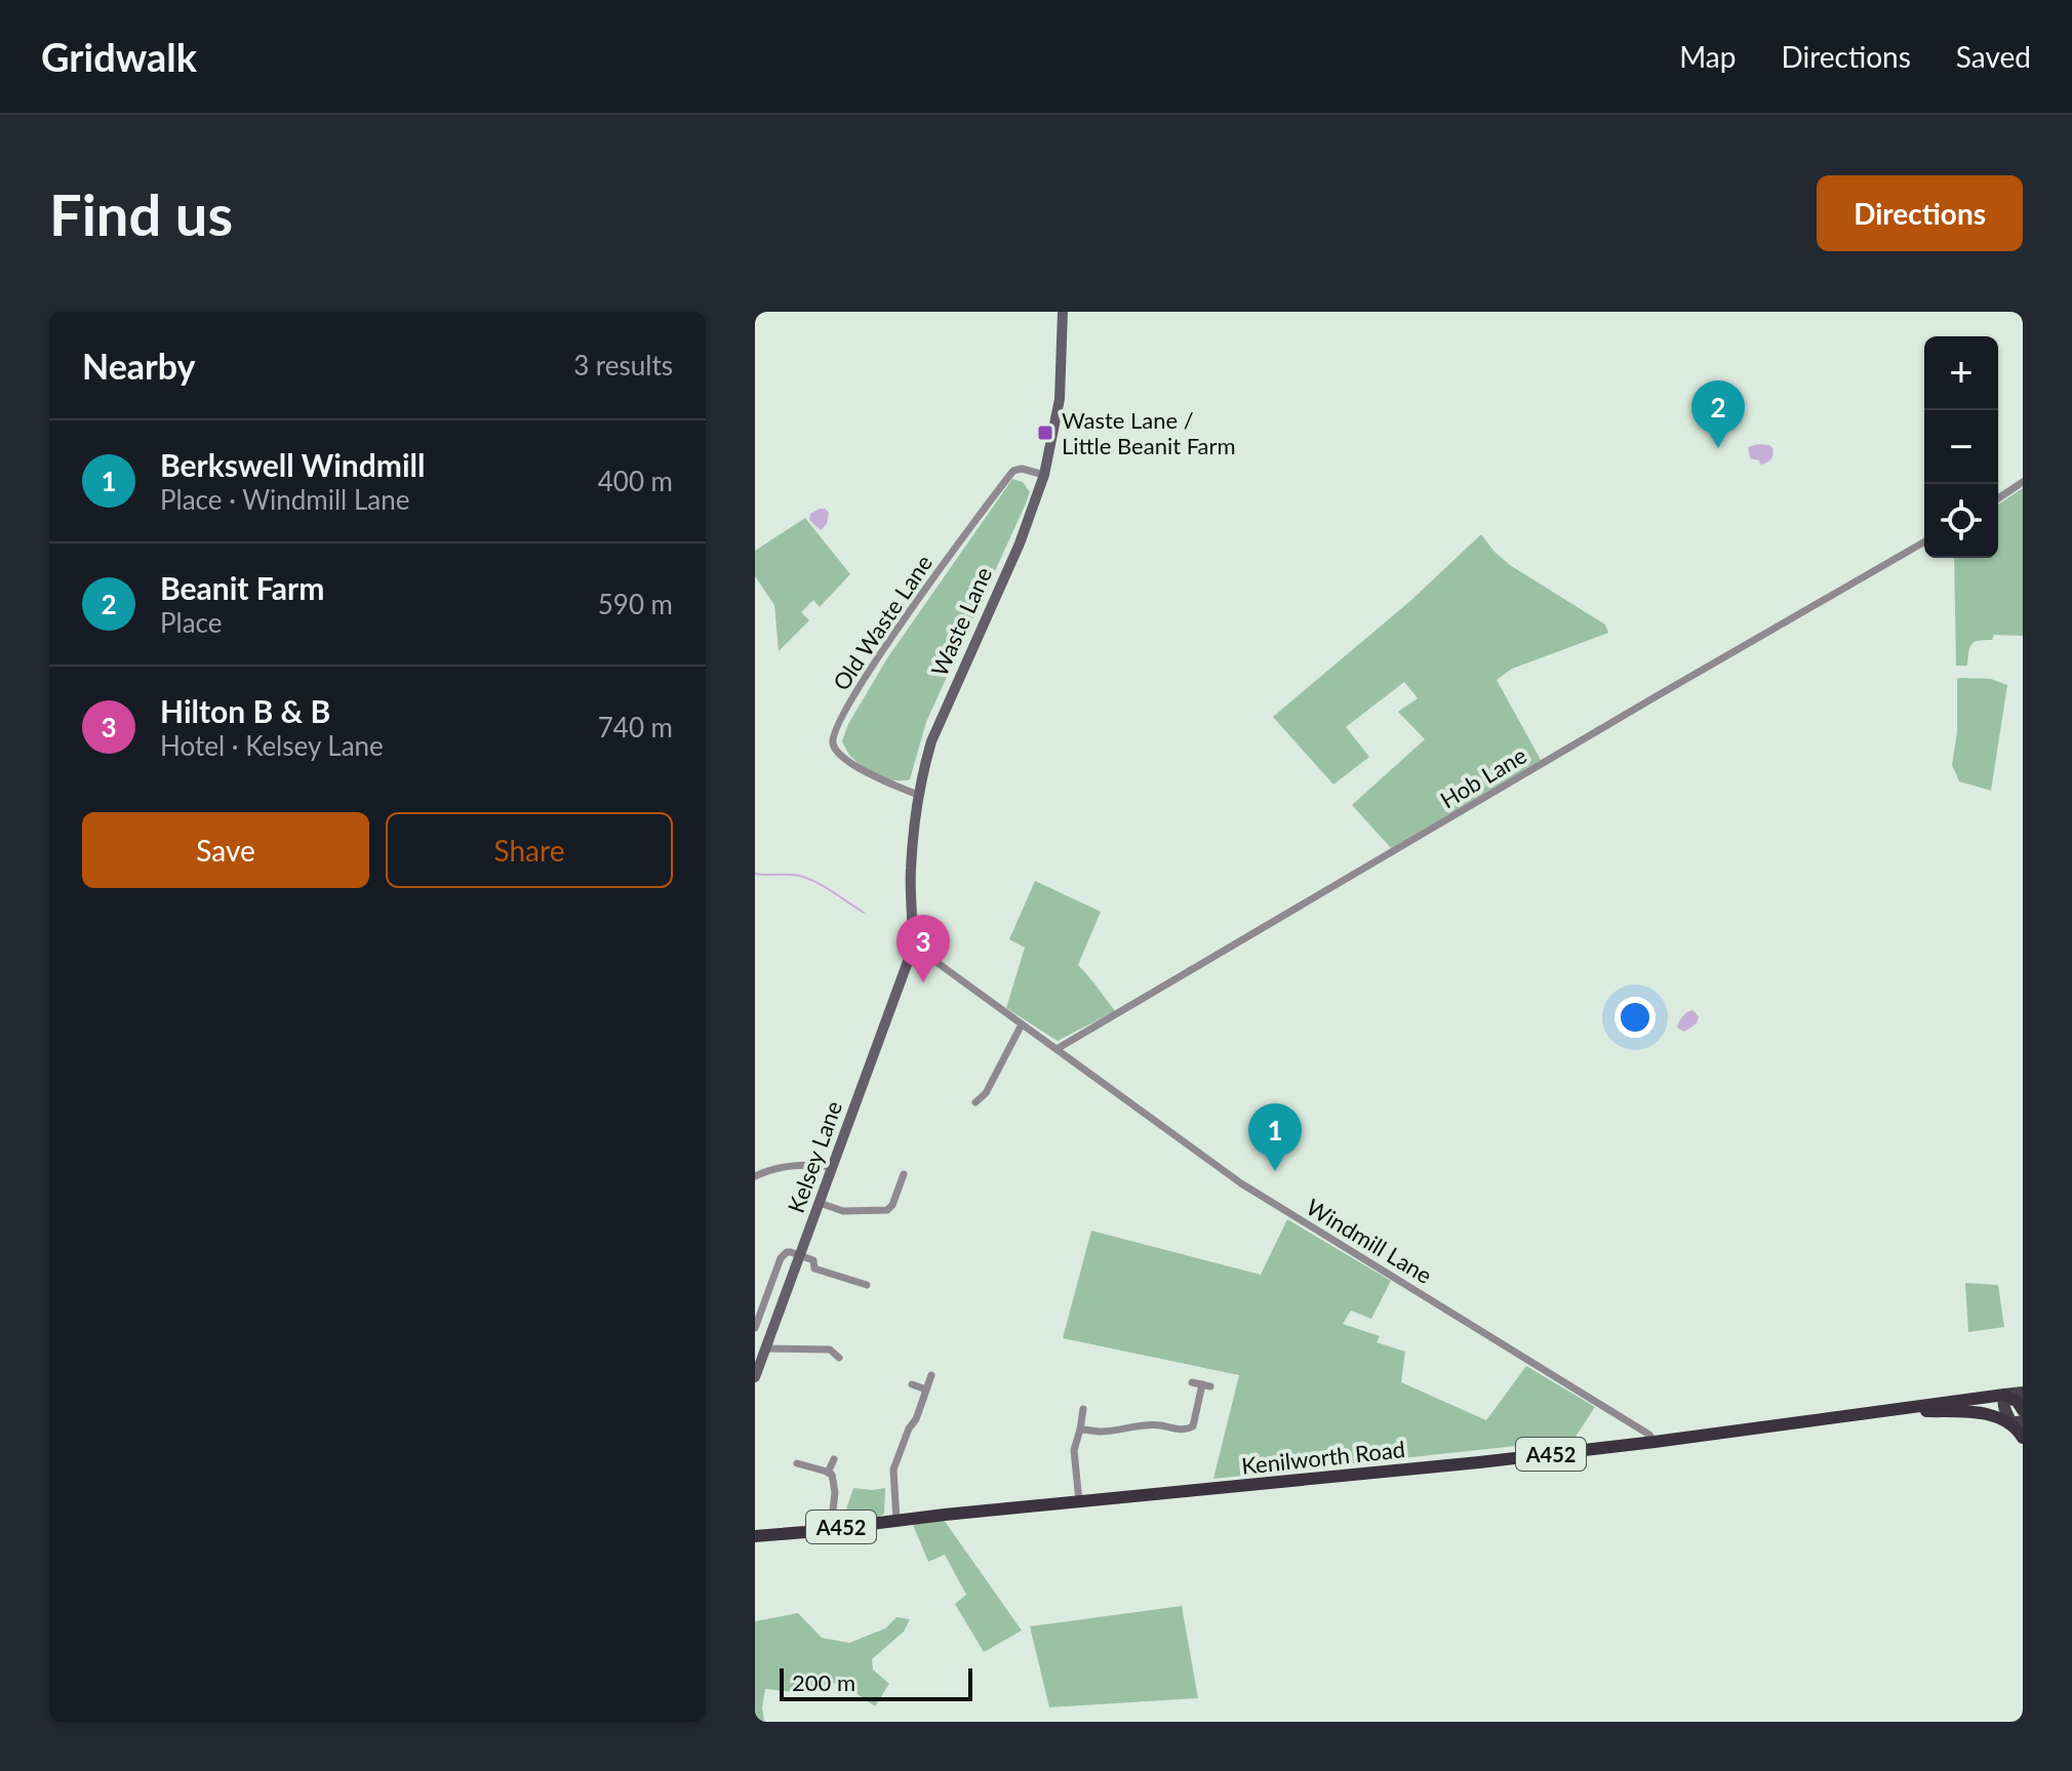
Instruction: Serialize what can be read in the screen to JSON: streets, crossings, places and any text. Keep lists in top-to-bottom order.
{
  "streets": {
    "highway": ["A452", "Kenilworth Road"],
    "main road": ["Waste Lane", "Kelsey Lane"],
    "street": ["Old Waste Lane", "Hob Lane", "Windmill Lane"]
  },
  "crossings": [
    ["Waste Lane", "Old Waste Lane"],
    ["Waste Lane", "Kelsey Lane"],
    ["Waste Lane", "Windmill Lane"],
    ["Hob Lane", "Windmill Lane"],
    ["Kelsey Lane", "Windmill Lane"],
    ["Windmill Lane", "Kenilworth Road"],
    ["A452", "Kenilworth Road"]
  ],
  "places": {
    "transit": ["Waste Lane / Little Beanit Farm"]
  },
  "scale_bar": "200 m",
  "page": {
    "header": "Gridwalk",
    "nav": ["Map", "Directions", "Saved"],
    "buttons": [
      "Directions",
      ["Save", "Share"]
    ],
    "title": "Find us",
    "heading": ["Nearby", "3 results"],
    "map_buttons": ["+", "−"],
    "pins": ["2", "3", "1"],
    "list": [
      {
        "mark": "1",
        "name": "Berkswell Windmill",
        "note": "Place · Windmill Lane",
        "value": "400 m"
      },
      {
        "mark": "2",
        "name": "Beanit Farm",
        "note": "Place",
        "value": "590 m"
      },
      {
        "mark": "3",
        "name": "Hilton B & B",
        "note": "Hotel · Kelsey Lane",
        "value": "740 m"
      }
    ],
    "scale": "200 m"
  }
}
